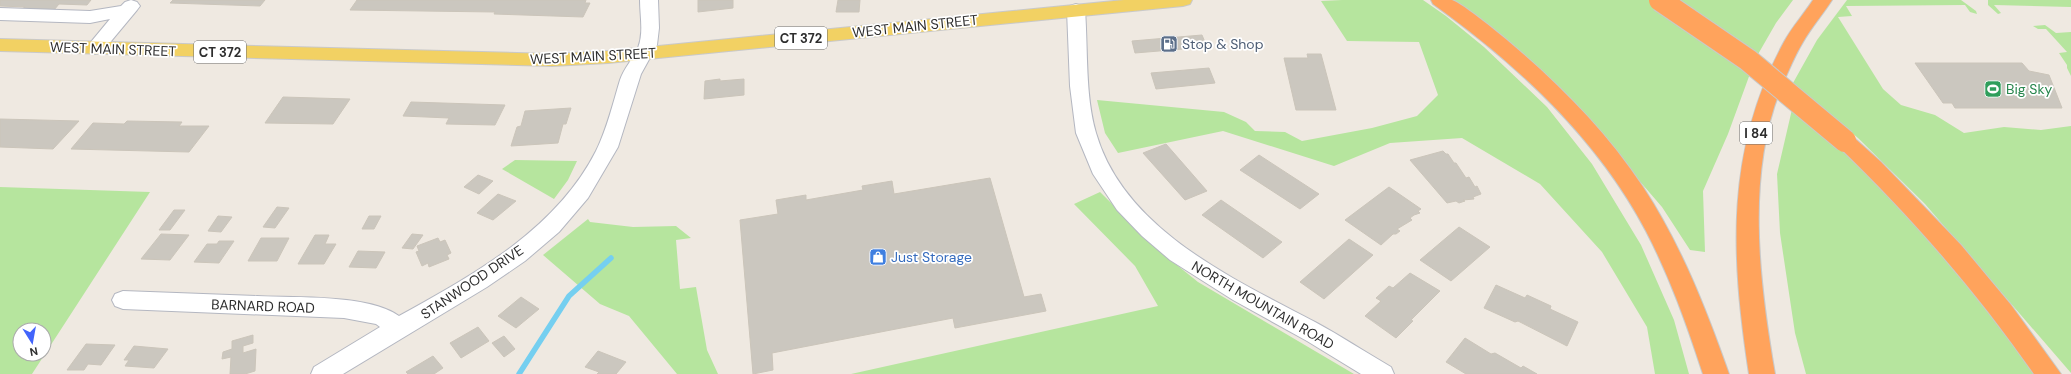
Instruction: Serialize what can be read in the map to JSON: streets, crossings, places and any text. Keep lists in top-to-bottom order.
{
  "streets": {
    "highway": ["I 84"],
    "main road": ["WEST MAIN STREET", "CT 372"],
    "street": ["STANWOOD DRIVE", "NORTH MOUNTAIN ROAD", "BARNARD ROAD"]
  },
  "crossings": [
    ["WEST MAIN STREET", "STANWOOD DRIVE"],
    ["WEST MAIN STREET", "NORTH MOUNTAIN ROAD"],
    ["STANWOOD DRIVE", "BARNARD ROAD"]
  ],
  "places": {
    "fuel station": ["Stop & Shop"],
    "sports": ["Big Sky"],
    "shop": ["Just Storage"]
  },
  "north": "bottom"
}
